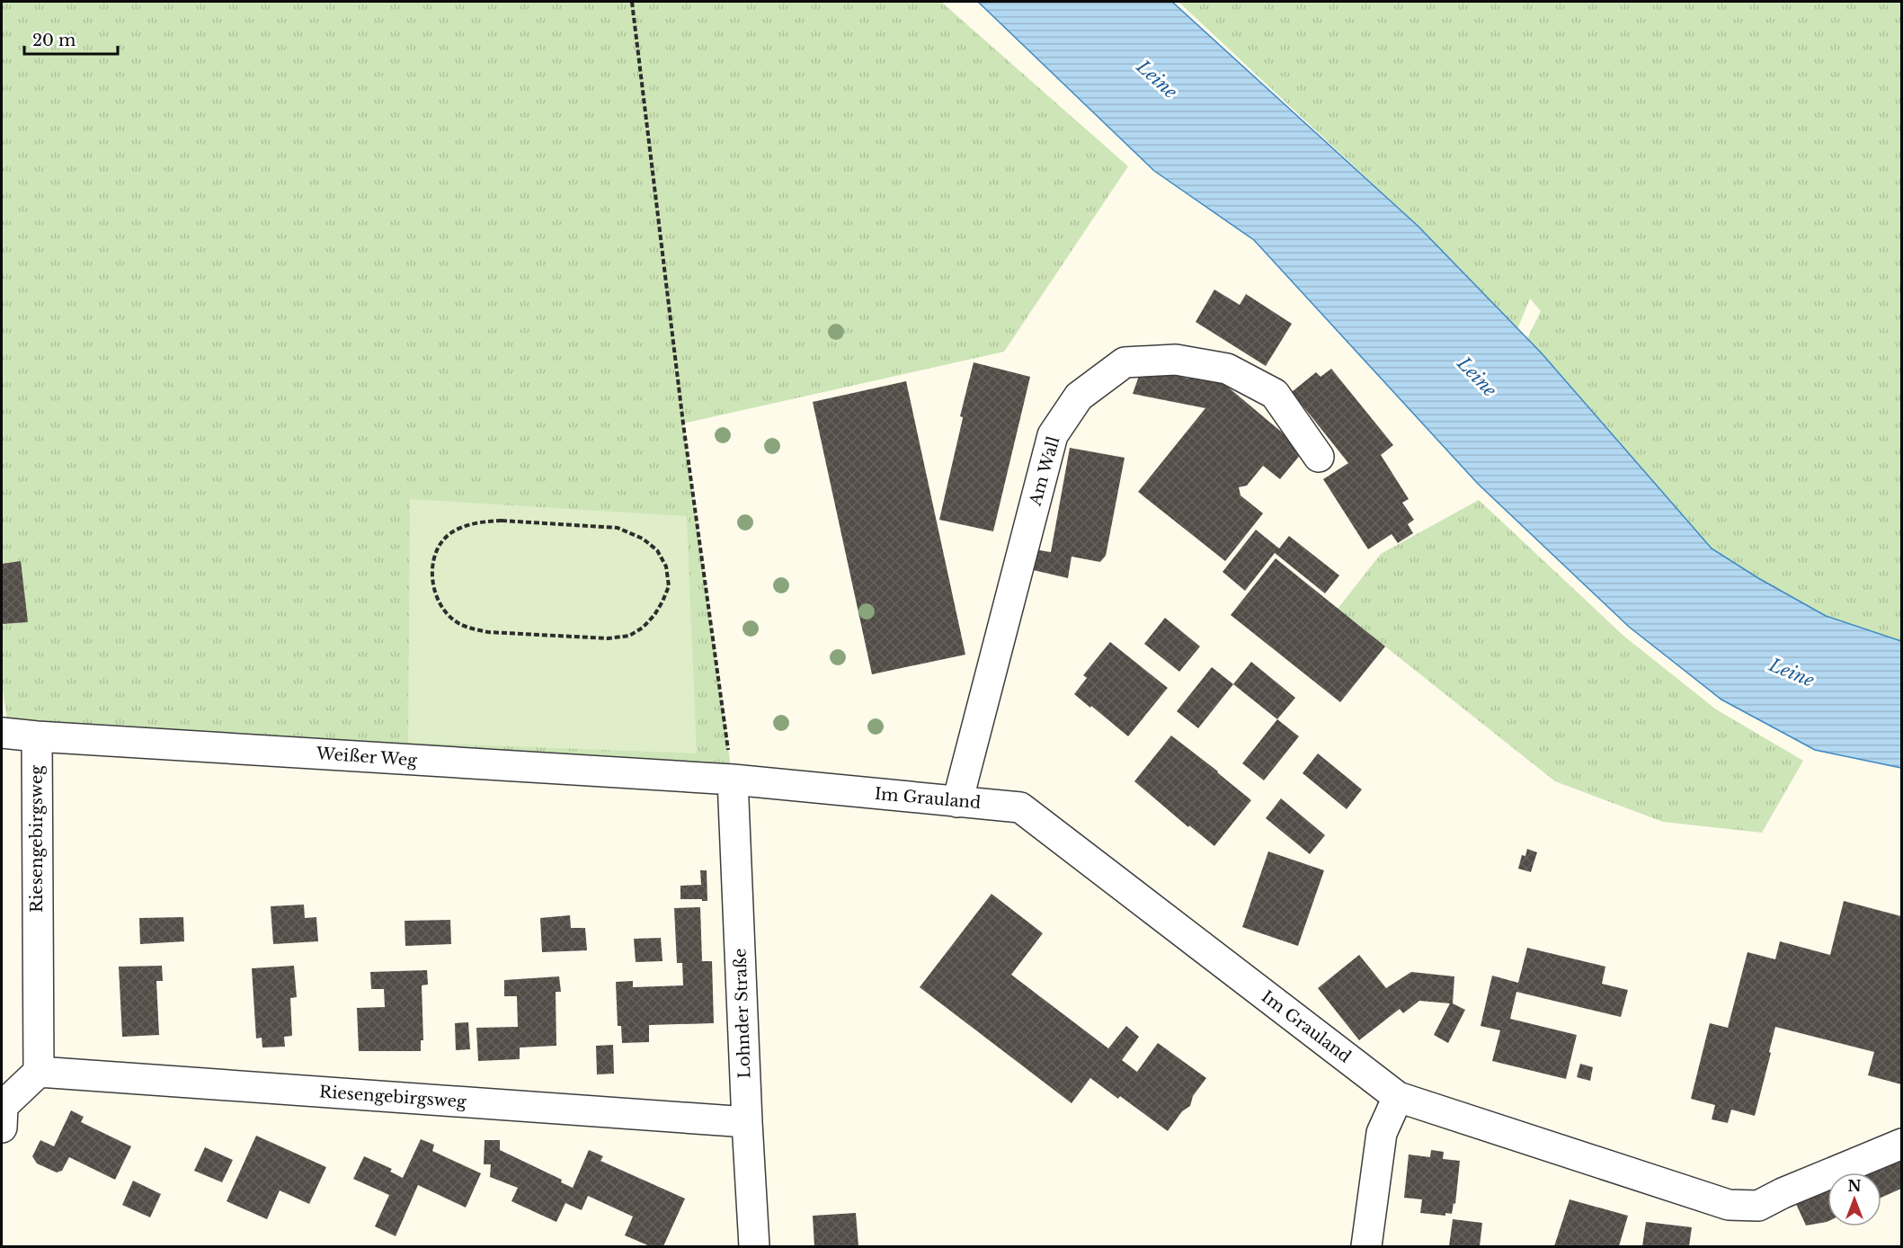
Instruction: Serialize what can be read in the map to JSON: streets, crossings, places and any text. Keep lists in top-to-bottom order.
{
  "streets": {
    "street": [
      "Am Wall",
      "Weißer Weg",
      "Im Grauland",
      "Riesengebirgsweg",
      "Lohnder Straße"
    ]
  },
  "crossings": [
    ["Am Wall", "Im Grauland"],
    ["Weißer Weg", "Im Grauland"],
    ["Weißer Weg", "Riesengebirgsweg"],
    ["Weißer Weg", "Lohnder Straße"],
    ["Im Grauland", "Lohnder Straße"],
    ["Riesengebirgsweg", "Lohnder Straße"]
  ],
  "water": ["Leine"],
  "scale_bar": "20 m",
  "north": "top"
}
